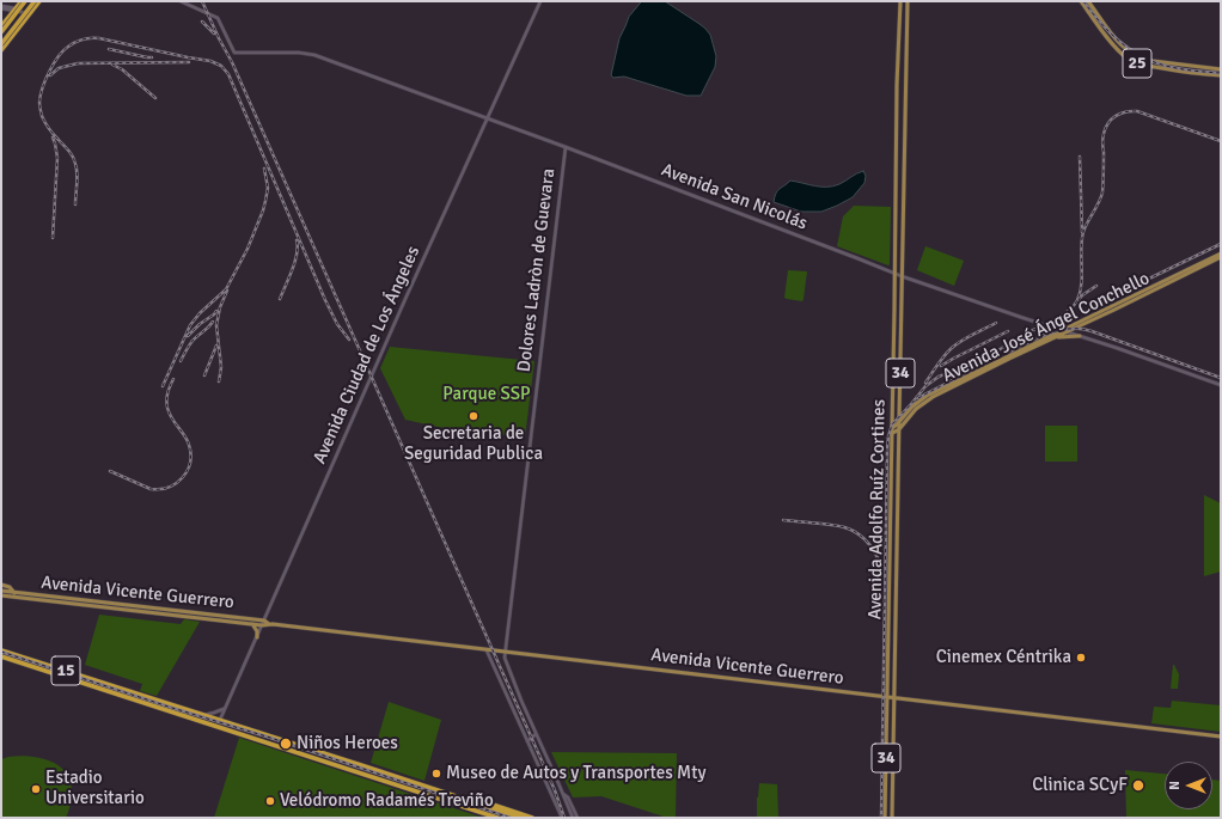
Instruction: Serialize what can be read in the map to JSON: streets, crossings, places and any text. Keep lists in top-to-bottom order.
{
  "streets": {
    "highway": ["15"],
    "main road": [
      "25",
      "Avenida José Ángel Conchello",
      "34",
      "Avenida Adolfo Ruíz Cortines",
      "Avenida Vicente Guerrero"
    ],
    "street": ["Avenida San Nicolás", "Dolores Ladròn de Guevara", "Avenida Ciudad de Los Ángeles"]
  },
  "crossings": [
    ["Avenida San Nicolás", "Dolores Ladròn de Guevara"],
    ["Avenida San Nicolás", "Avenida José Ángel Conchello"],
    ["Avenida San Nicolás", "Avenida Ciudad de Los Ángeles"],
    ["Avenida San Nicolás", "Avenida Adolfo Ruíz Cortines"],
    ["Dolores Ladròn de Guevara", "Avenida Vicente Guerrero"],
    ["Avenida José Ángel Conchello", "Avenida Adolfo Ruíz Cortines"],
    ["Avenida Ciudad de Los Ángeles", "Avenida Vicente Guerrero"],
    ["Avenida Ciudad de Los Ángeles", "15"],
    ["Avenida Adolfo Ruíz Cortines", "Avenida Vicente Guerrero"]
  ],
  "parks": ["Parque SSP"],
  "places": [
    "Secretaria de Seguridad Publica",
    "Cinemex Céntrika",
    "Niños Heroes",
    "Museo de Autos y Transportes Mty",
    "Clinica SCyF",
    "Estadio Universitario",
    "Velódromo Radamés Treviño"
  ],
  "north": "left"
}
